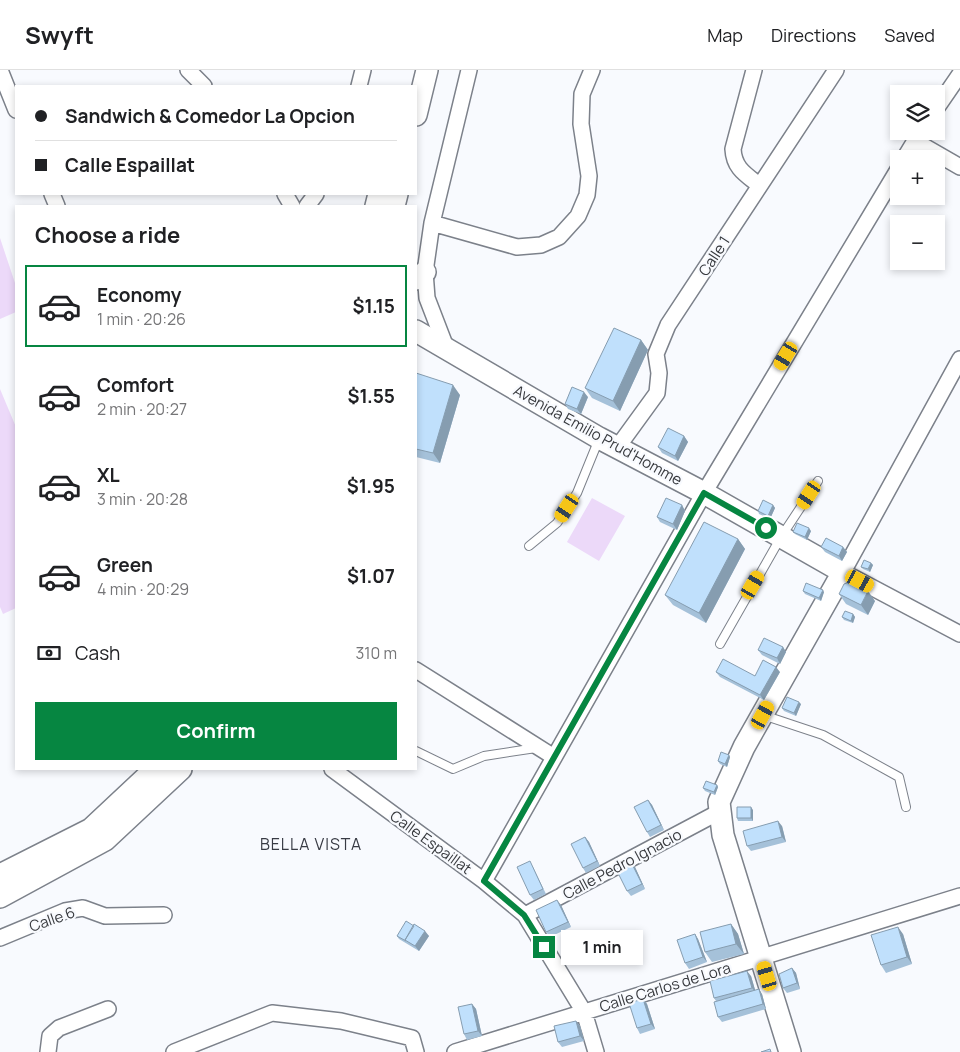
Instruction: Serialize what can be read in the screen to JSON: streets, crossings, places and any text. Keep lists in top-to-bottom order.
{
  "streets": {
    "main road": ["Avenida Emilio Prud'Homme"],
    "street": [
      "Calle 1",
      "Calle Espaillat",
      "Calle Pedro Ignacio",
      "Calle 6",
      "Calle Carlos de Lora"
    ]
  },
  "crossings": [
    ["Calle 1", "Avenida Emilio Prud'Homme"],
    ["Calle Espaillat", "Calle Pedro Ignacio"],
    ["Calle Espaillat", "Calle Carlos de Lora"]
  ],
  "districts": ["BELLA VISTA"],
  "page": {
    "header": "Swyft",
    "nav": ["Map", "Directions", "Saved"],
    "map_buttons": ["+", "−"],
    "banner": ["Sandwich & Comedor La Opcion", "Calle Espaillat"],
    "heading": "Choose a ride",
    "list": [
      {
        "name": "Economy",
        "note": "1 min · 20:26",
        "value": "$1.15"
      },
      {
        "name": "Comfort",
        "note": "2 min · 20:27",
        "value": "$1.55"
      },
      {
        "name": "XL",
        "note": "3 min · 20:28",
        "value": "$1.95"
      },
      {
        "name": "Green",
        "note": "4 min · 20:29",
        "value": "$1.07"
      }
    ],
    "pay": ["Cash", "310 m"],
    "buttons": "Confirm",
    "bubble": "1 min"
  }
}
